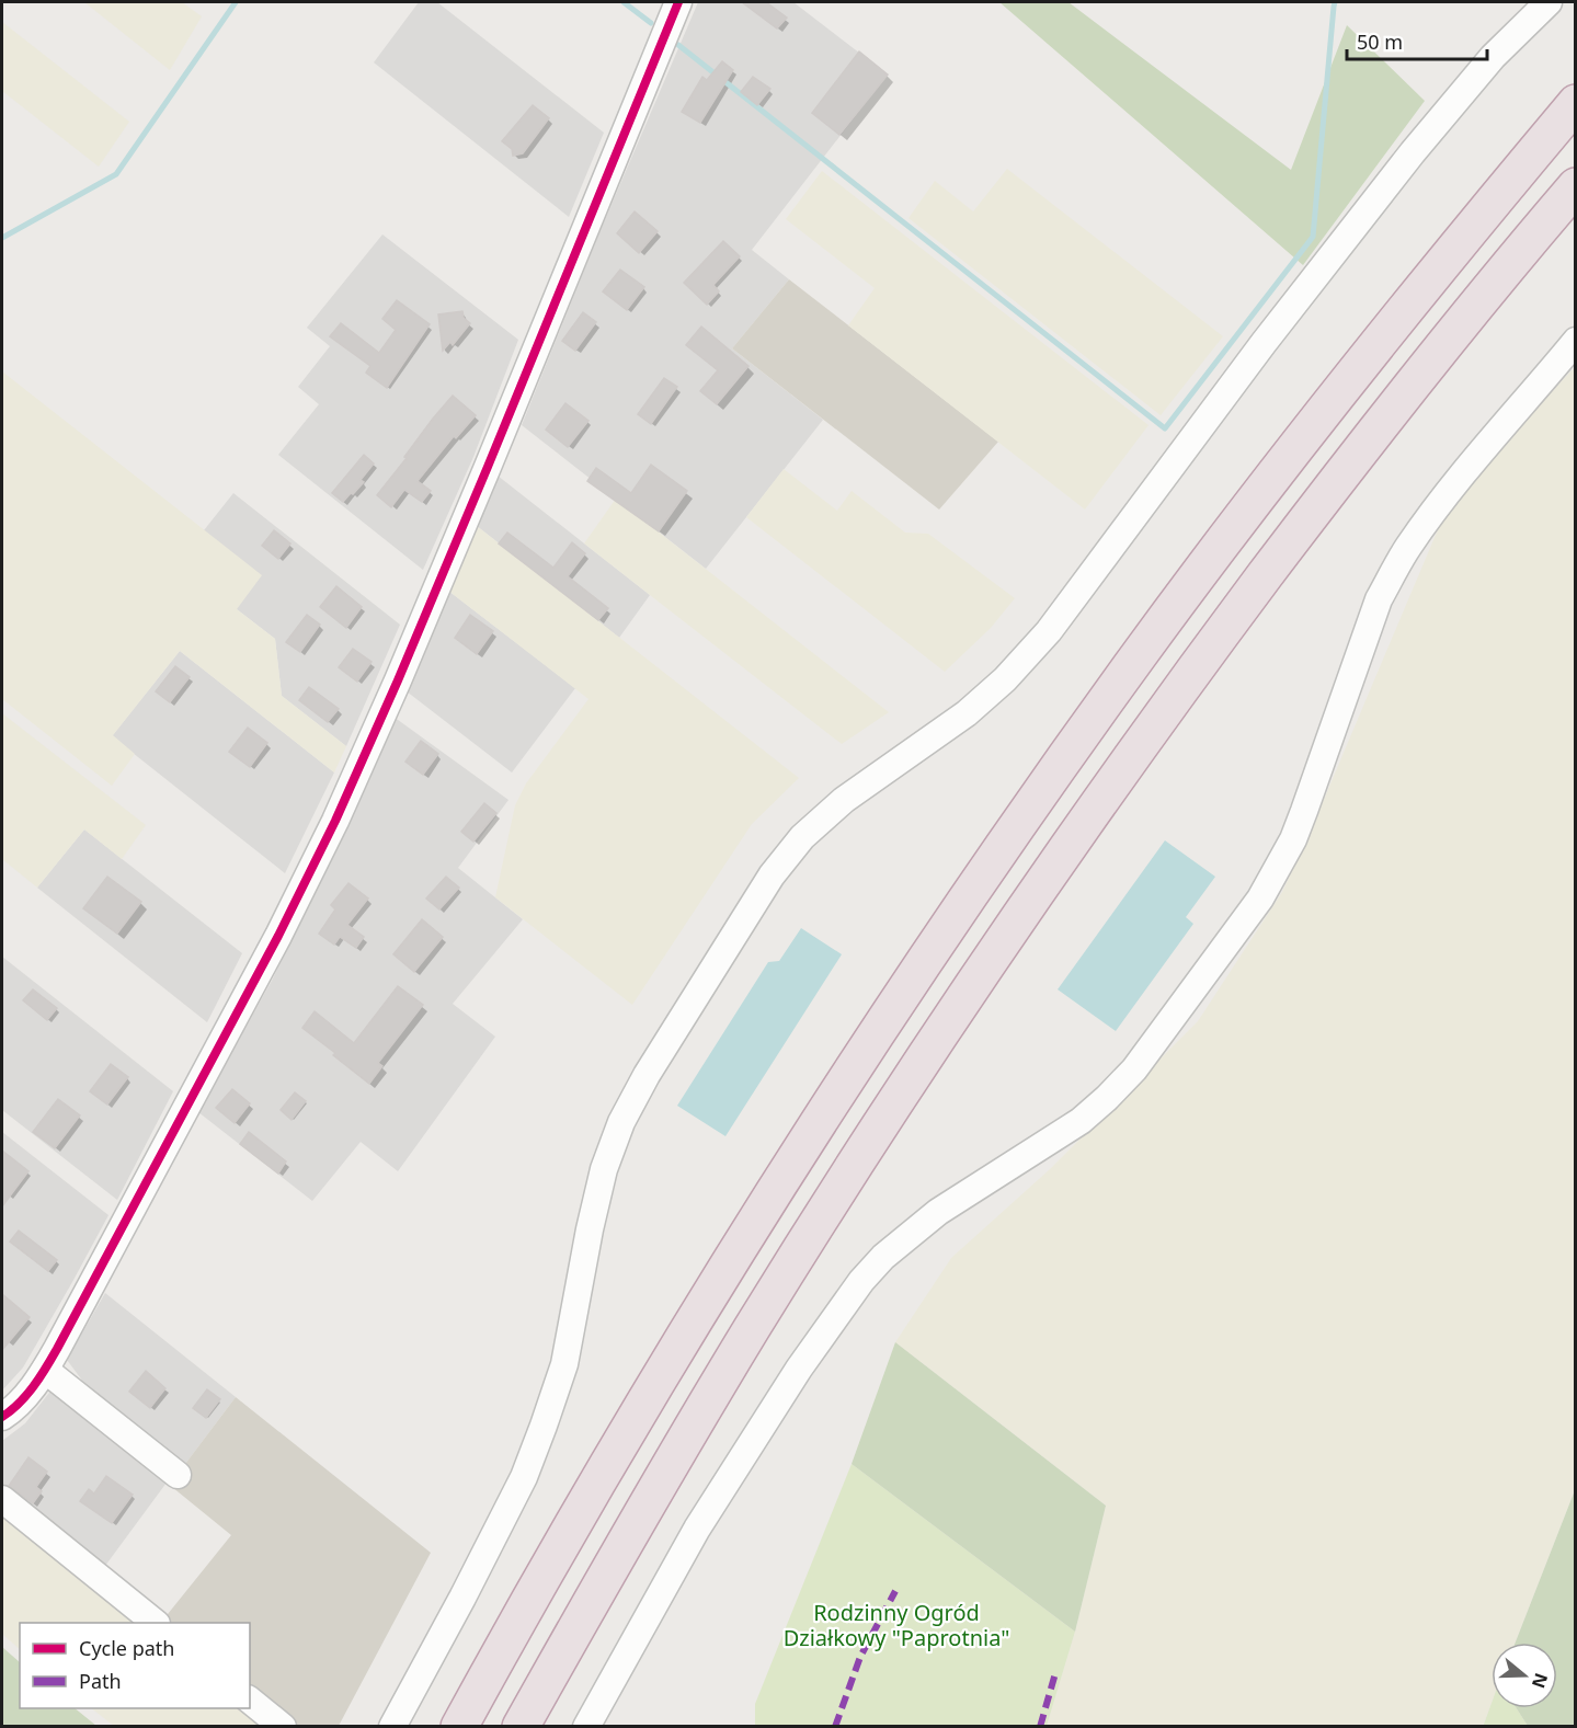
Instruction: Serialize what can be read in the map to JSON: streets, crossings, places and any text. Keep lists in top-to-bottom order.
{
  "parks": ["Rodzinny Ogród Działkowy \"Paprotnia\""],
  "legend": ["Cycle path", "Path"],
  "scale_bar": "50 m",
  "north": "right"
}
